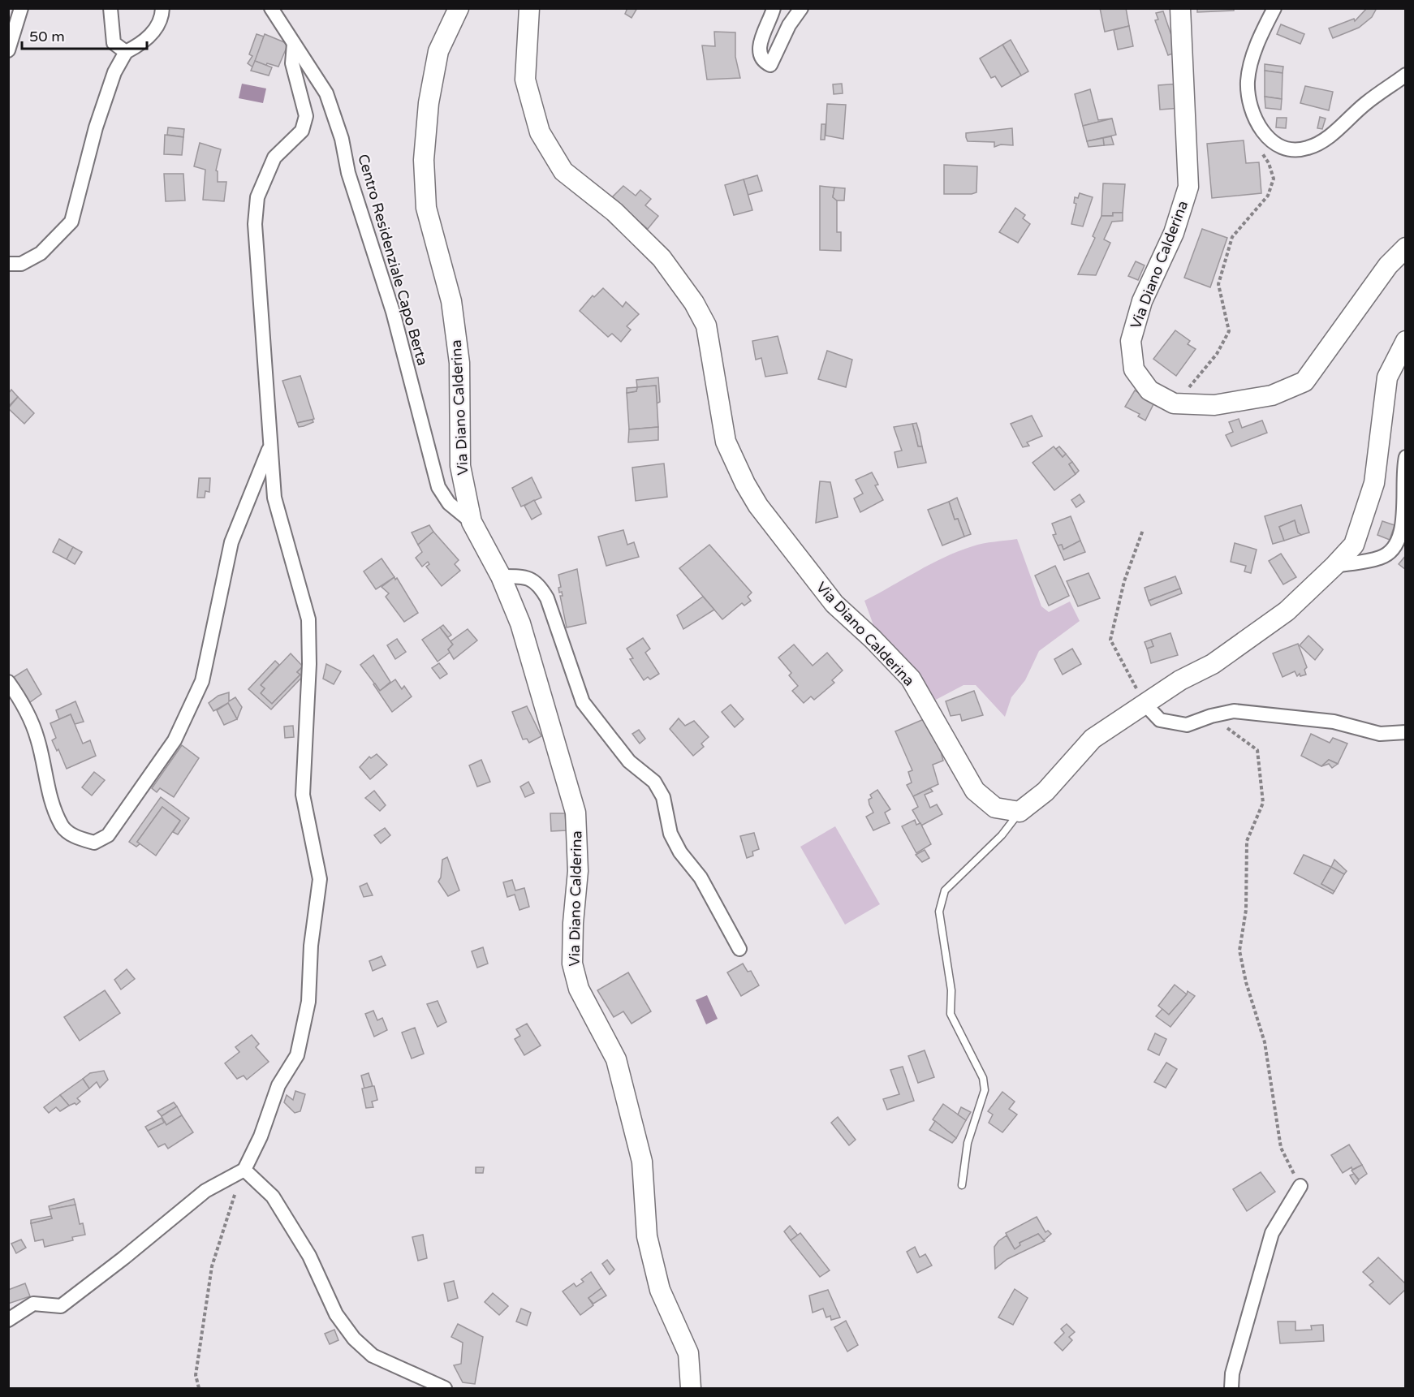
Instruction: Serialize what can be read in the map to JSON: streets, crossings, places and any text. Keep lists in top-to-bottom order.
{
  "streets": {
    "main road": ["Via Diano Calderina"],
    "street": ["Centro Residenziale Capo Berta"]
  },
  "crossings": [
    ["Centro Residenziale Capo Berta", "Via Diano Calderina"]
  ],
  "scale_bar": "50 m"
}
